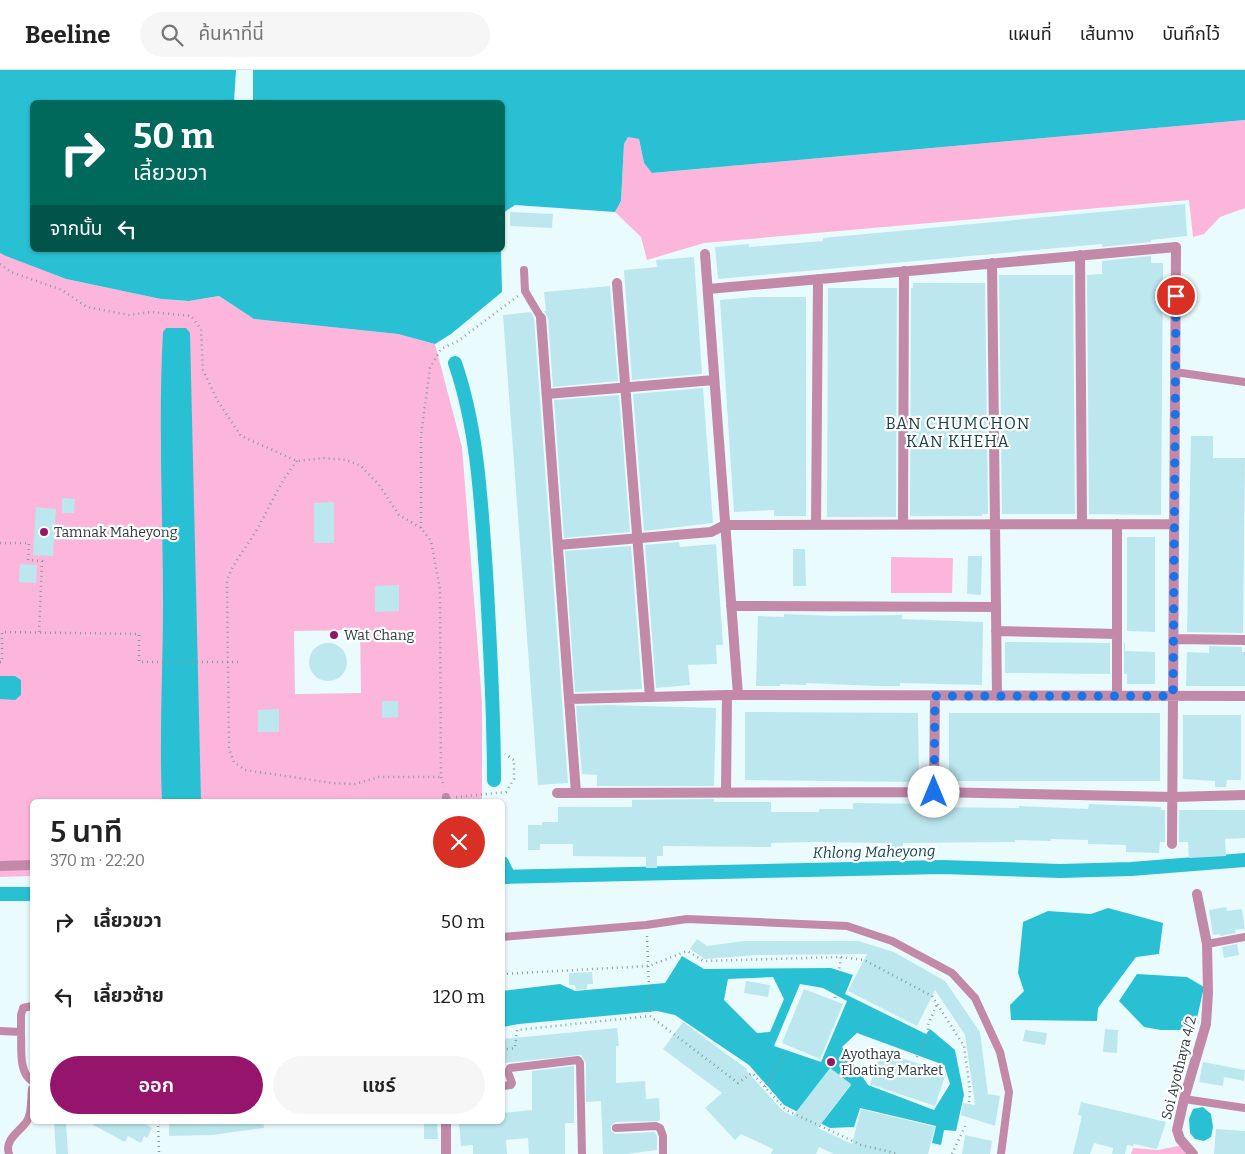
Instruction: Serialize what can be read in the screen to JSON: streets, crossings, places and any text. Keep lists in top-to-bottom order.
{
  "streets": {
    "street": ["Soi Ayothaya 4/2"]
  },
  "districts": ["BAN CHUMCHON KAN KHEHA"],
  "water": ["Khlong Maheyong"],
  "places": ["Tamnak Maheyong", "Wat Chang", "Ayothaya Floating Market"],
  "page": {
    "header": "Beeline",
    "search": "ค้นหาที่นี่",
    "nav": ["แผนที่", "เส้นทาง", "บันทึกไว้"],
    "turn": ["50 m", "เลี้ยวขวา"],
    "then": "จากนั้น",
    "heading": ["5 นาที", "370 m · 22:20"],
    "list": [
      {
        "name": "เลี้ยวขวา",
        "value": "50 m"
      },
      {
        "name": "เลี้ยวซ้าย",
        "value": "120 m"
      }
    ],
    "buttons": ["ออก", "แชร์"]
  }
}
